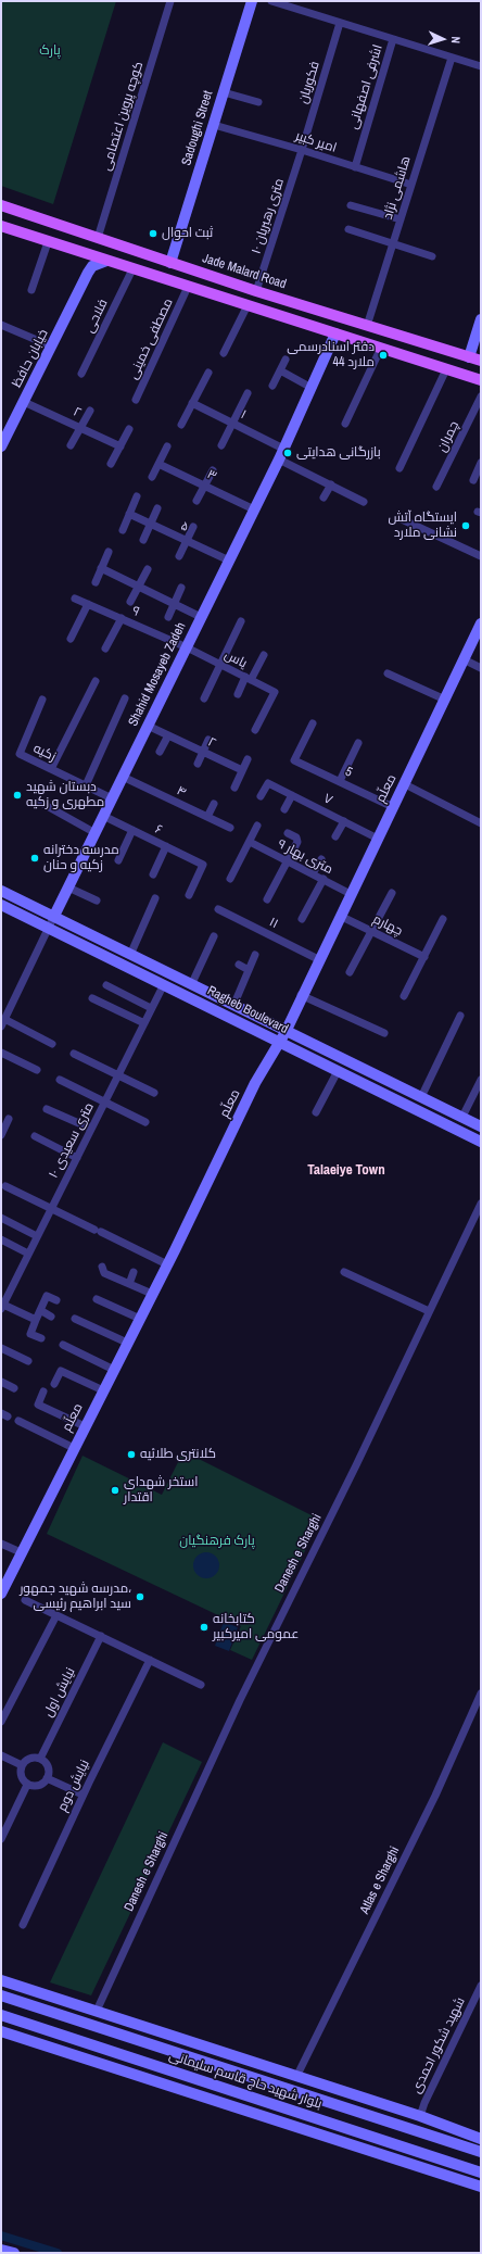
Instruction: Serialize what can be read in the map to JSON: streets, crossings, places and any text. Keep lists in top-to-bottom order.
{
  "streets": {
    "main road": ["Jade Malard Road"],
    "street": [
      "فکوریان",
      "اشرفی اصفهانی",
      "کوچه پروین اعتصامی",
      "Sadoughi Street",
      "امیر کبیر",
      "هاشمی نژاد",
      "۱۰ متری رهبریان",
      "فلاحی",
      "مصطفی خمینی",
      "خیابان حافظ",
      "۲",
      "۱",
      "چمران",
      "۳",
      "۵",
      "۹",
      "یاس",
      "Shahid Mosayeb Zadeh",
      "زکیه",
      "5",
      "معلّم",
      "۴",
      "۷",
      "۶",
      "۹ متری بهار",
      "۱۱",
      "چهارم",
      "Ragheb Boulevard",
      "۱۰ متری سعیدی",
      "Danesh e Sharghi",
      "نیایش اول",
      "نیایش دوم",
      "Atlas e Sharghi",
      "شهید شکور احمدی",
      "بلوار شهید حاج قاسم سلیمانی"
    ]
  },
  "crossings": [
    ["فکوریان", "امیر کبیر"],
    ["فکوریان", "۱۰ متری رهبریان"],
    ["اشرفی اصفهانی", "امیر کبیر"],
    ["کوچه پروین اعتصامی", "Jade Malard Road"],
    ["Sadoughi Street", "امیر کبیر"],
    ["Sadoughi Street", "Jade Malard Road"],
    ["امیر کبیر", "هاشمی نژاد"],
    ["امیر کبیر", "۱۰ متری رهبریان"],
    ["هاشمی نژاد", "Jade Malard Road"],
    ["۱۰ متری رهبریان", "Jade Malard Road"],
    ["خیابان حافظ", "۲"],
    ["۲", "Shahid Mosayeb Zadeh"],
    ["۱", "Shahid Mosayeb Zadeh"],
    ["۳", "Shahid Mosayeb Zadeh"],
    ["۵", "Shahid Mosayeb Zadeh"],
    ["۹", "یاس"],
    ["۹", "Shahid Mosayeb Zadeh"],
    ["یاس", "Shahid Mosayeb Zadeh"],
    ["Shahid Mosayeb Zadeh", "زکیه"],
    ["Shahid Mosayeb Zadeh", "۴"],
    ["Shahid Mosayeb Zadeh", "۶"],
    ["Shahid Mosayeb Zadeh", "Ragheb Boulevard"],
    ["5", "معلّم"],
    ["معلّم", "۷"],
    ["معلّم", "۹ متری بهار"],
    ["معلّم", "۱۱"],
    ["معلّم", "چهارم"],
    ["معلّم", "Ragheb Boulevard"],
    ["Ragheb Boulevard", "۱۰ متری سعیدی"]
  ],
  "districts": ["Talaeiye Town"],
  "parks": ["پارک", "پارک فرهنگیان"],
  "places": [
    "ثبت احوال",
    "دفتر اسنادرسمی 44 ملارد",
    "بازرگانی هدایتی",
    "ایستگاه آتش نشانی ملارد",
    "دبستان شهید مطهری و زکیه",
    "مدرسه دخترانه زکیه و حنان",
    "کلانتری طلائیه",
    "استخر شهدای اقتدار",
    "مدرسه شهید جمهور، سید ابراهیم رئیسی",
    "کتابخانه عمومی امیرکبیر"
  ],
  "north": "right"
}
